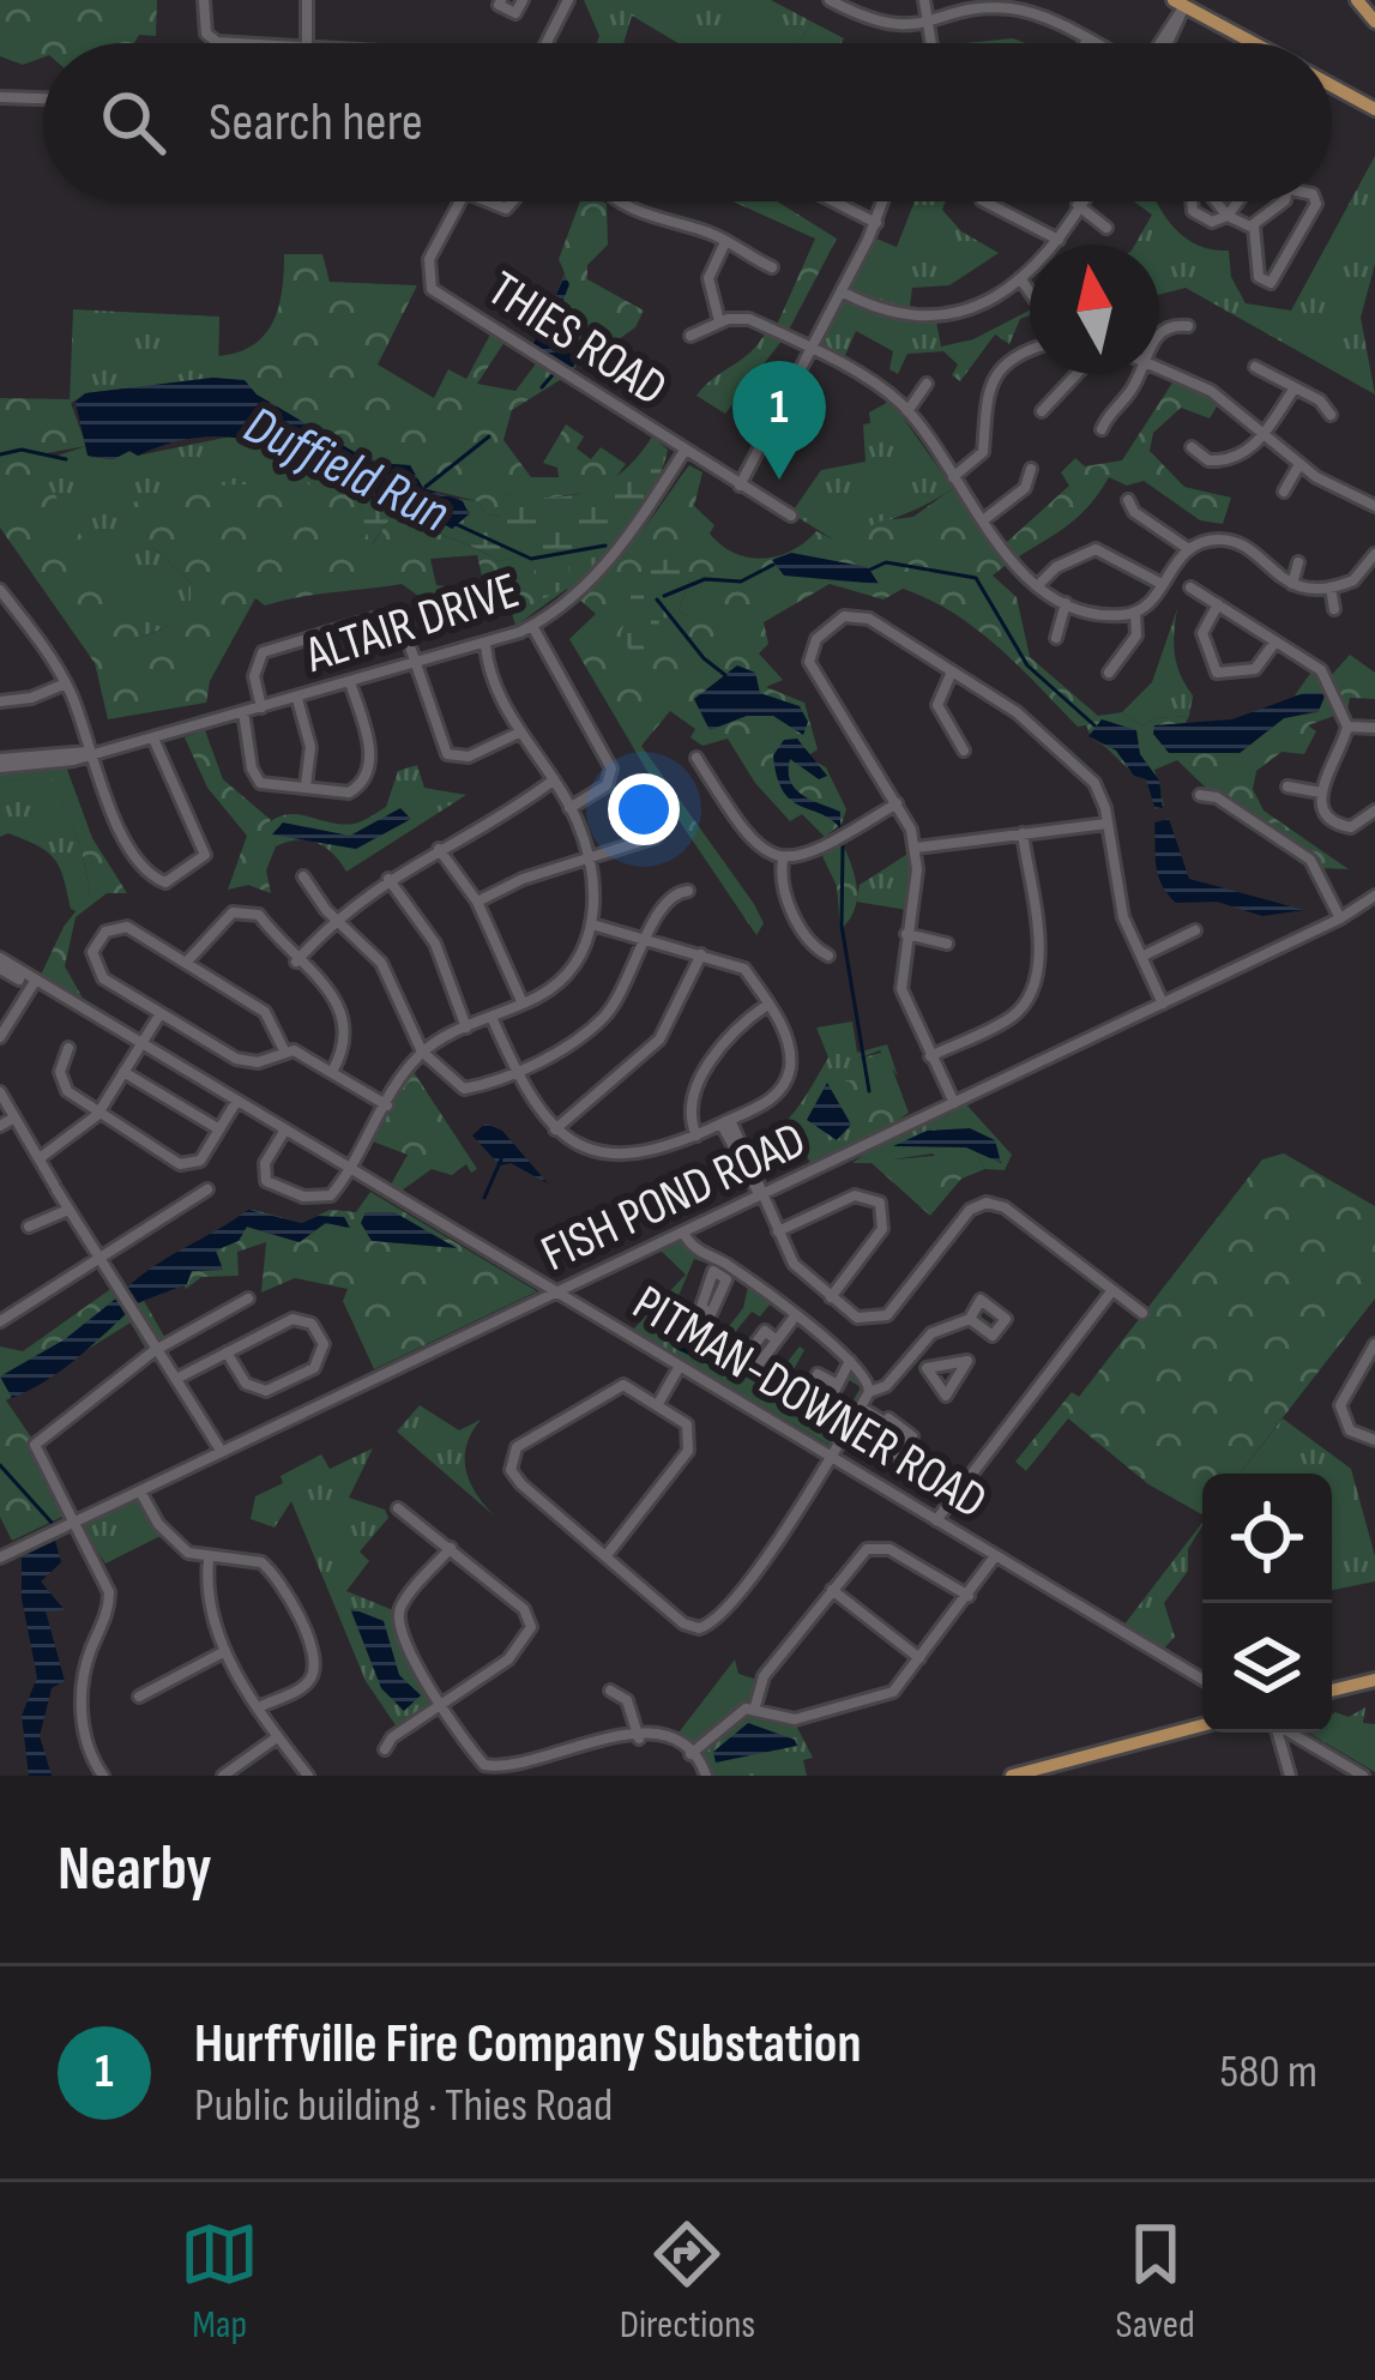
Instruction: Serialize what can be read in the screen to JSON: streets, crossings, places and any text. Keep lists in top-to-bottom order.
{
  "streets": {
    "street": [
      "THIES ROAD",
      "ALTAIR DRIVE",
      "FISH POND ROAD",
      "PITMAN-DOWNER ROAD"
    ]
  },
  "crossings": [
    ["THIES ROAD", "ALTAIR DRIVE"],
    ["FISH POND ROAD", "PITMAN-DOWNER ROAD"]
  ],
  "water": ["Duffield Run"],
  "north": "top",
  "page": {
    "search": "Search here",
    "pins": "1",
    "heading": "Nearby",
    "list": [
      {
        "mark": "1",
        "name": "Hurffville Fire Company Substation",
        "note": "Public building · Thies Road",
        "value": "580 m"
      }
    ],
    "nav": ["Map", "Directions", "Saved"]
  }
}
